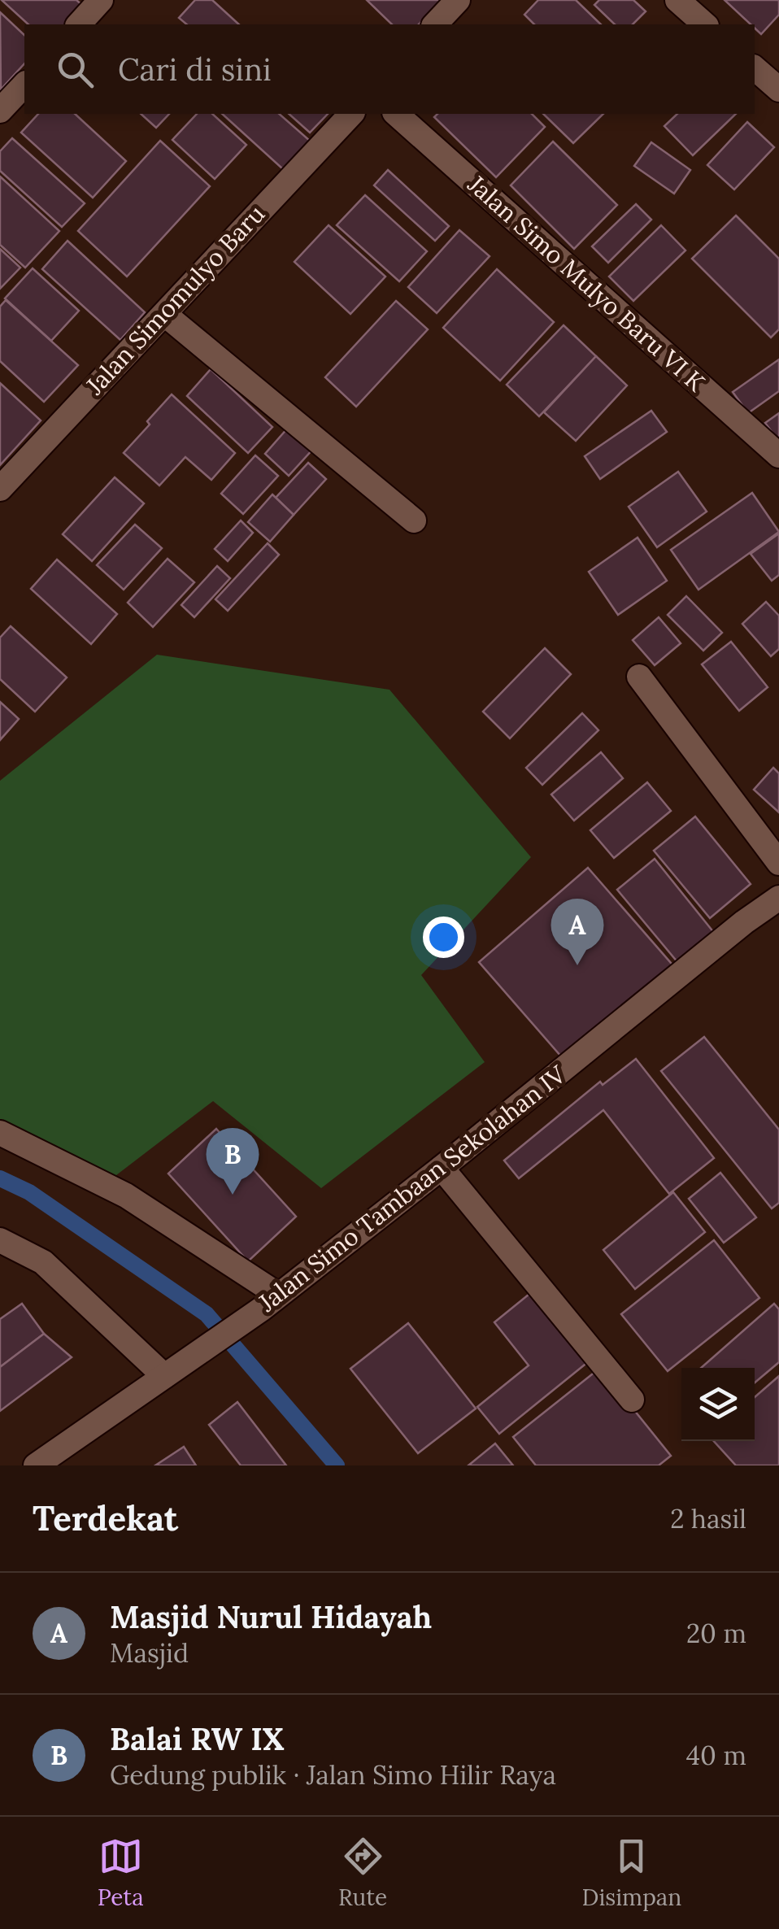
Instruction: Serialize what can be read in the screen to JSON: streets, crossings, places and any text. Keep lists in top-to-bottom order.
{
  "streets": {
    "street": ["Jalan Simo Mulyo Baru VI K", "Jalan Simomulyo Baru", "Jalan Simo Tambaan Sekolahan IV"]
  },
  "page": {
    "search": "Cari di sini",
    "pins": ["A", "B"],
    "heading": ["Terdekat", "2 hasil"],
    "list": [
      {
        "mark": "A",
        "name": "Masjid Nurul Hidayah",
        "note": "Masjid",
        "value": "20 m"
      },
      {
        "mark": "B",
        "name": "Balai RW IX",
        "note": "Gedung publik · Jalan Simo Hilir Raya",
        "value": "40 m"
      }
    ],
    "nav": ["Peta", "Rute", "Disimpan"]
  }
}
